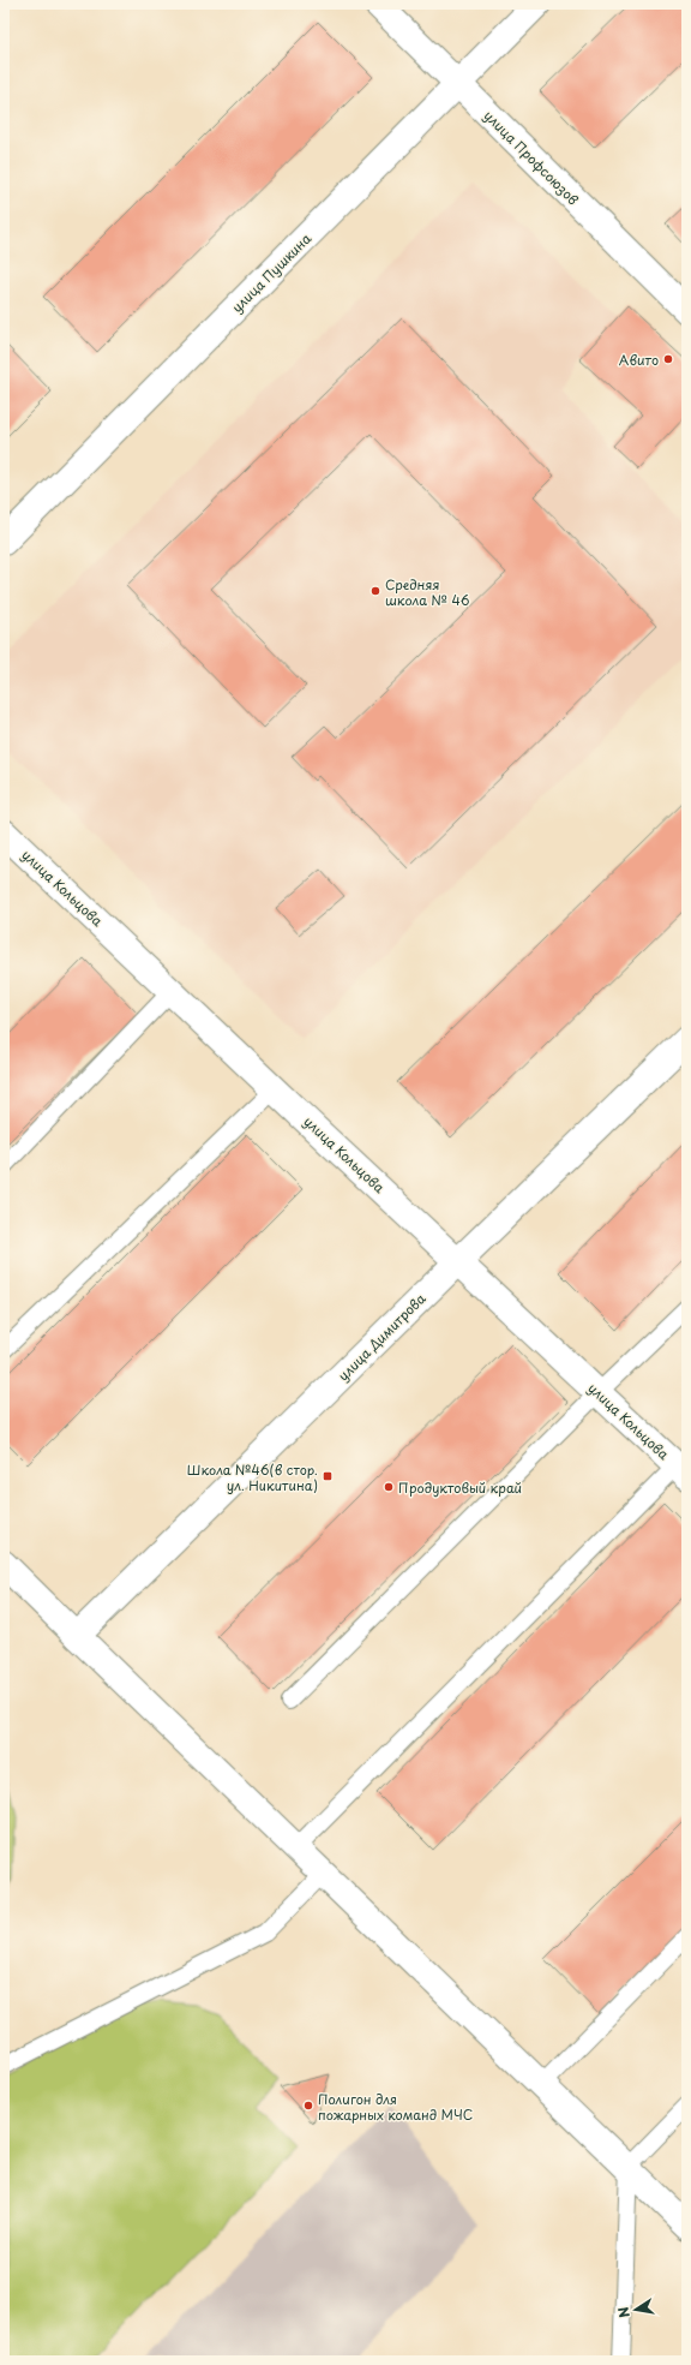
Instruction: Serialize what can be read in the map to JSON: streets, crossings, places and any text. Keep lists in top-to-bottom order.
{
  "streets": {
    "street": [
      "улица Профсоюзов",
      "улица Пушкина",
      "улица Кольцова",
      "улица Димитрова"
    ]
  },
  "crossings": [
    ["улица Профсоюзов", "улица Пушкина"],
    ["улица Кольцова", "улица Димитрова"]
  ],
  "places": {
    "other": [
      "Авито",
      "Средняя школа № 46",
      "Продуктовый край",
      "Полигон для пожарных команд МЧС"
    ],
    "transit": ["Школа №46(в стор. ул. Никитина)"]
  },
  "north": "left"
}
